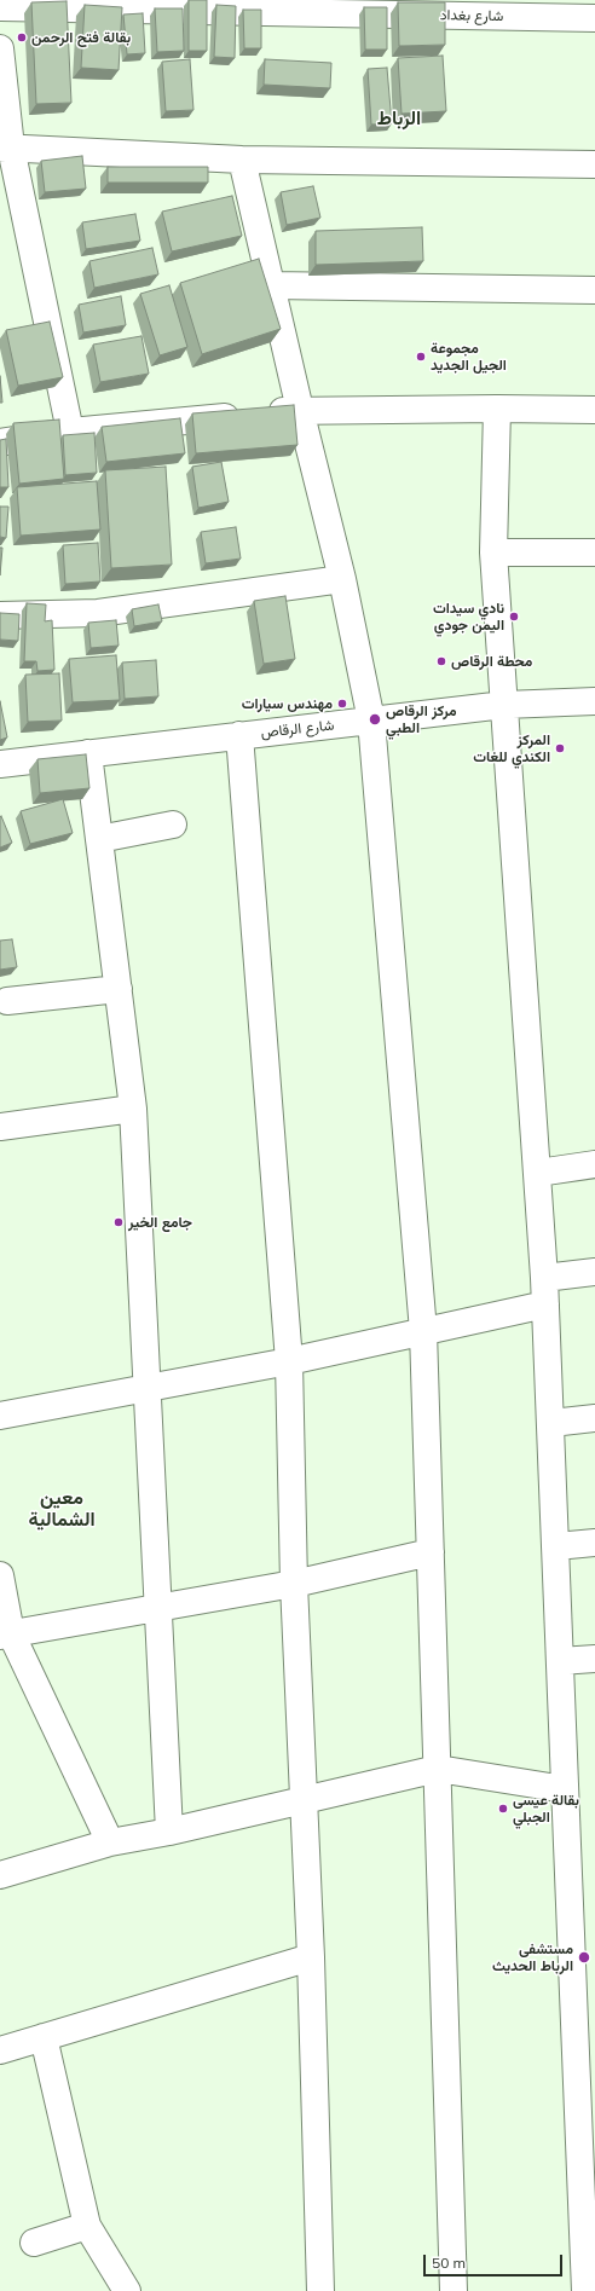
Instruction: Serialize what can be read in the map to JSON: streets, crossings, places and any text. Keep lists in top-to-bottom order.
{
  "streets": {
    "street": ["شارع بغداد", "شارع الرقاص"]
  },
  "districts": ["الرباط", "معين الشمالية"],
  "places": [
    "بقالة فتح الرحمن",
    "مجموعة الجيل الجديد",
    "نادي سيدات اليمن جودي",
    "محطة الرقاص",
    "مهندس سيارات",
    "مركز الرقاص الطبي",
    "المركز الكندي للغات",
    "جامع الخير",
    "بقالة عيسى الجبلي",
    "مستشفى الرباط الحديث"
  ],
  "scale_bar": "50 m"
}
